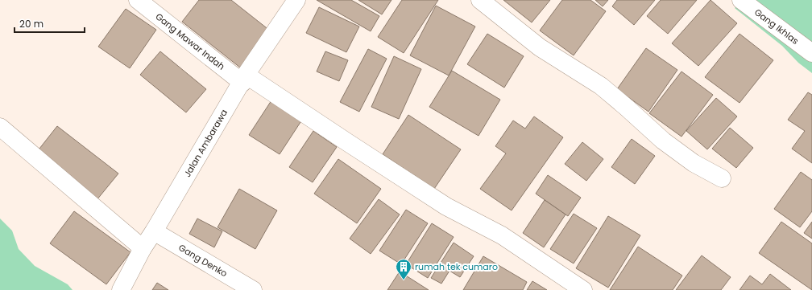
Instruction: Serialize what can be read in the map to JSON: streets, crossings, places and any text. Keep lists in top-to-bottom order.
{
  "streets": {
    "street": [
      "Gang Ikhlas",
      "Gang Mawar Indah",
      "Jalan Ambarawa",
      "Gang Denko"
    ]
  },
  "crossings": [
    ["Gang Mawar Indah", "Jalan Ambarawa"],
    ["Jalan Ambarawa", "Gang Denko"]
  ],
  "places": {
    "building": ["rumah tek cumaro"]
  },
  "scale_bar": "20 m"
}
